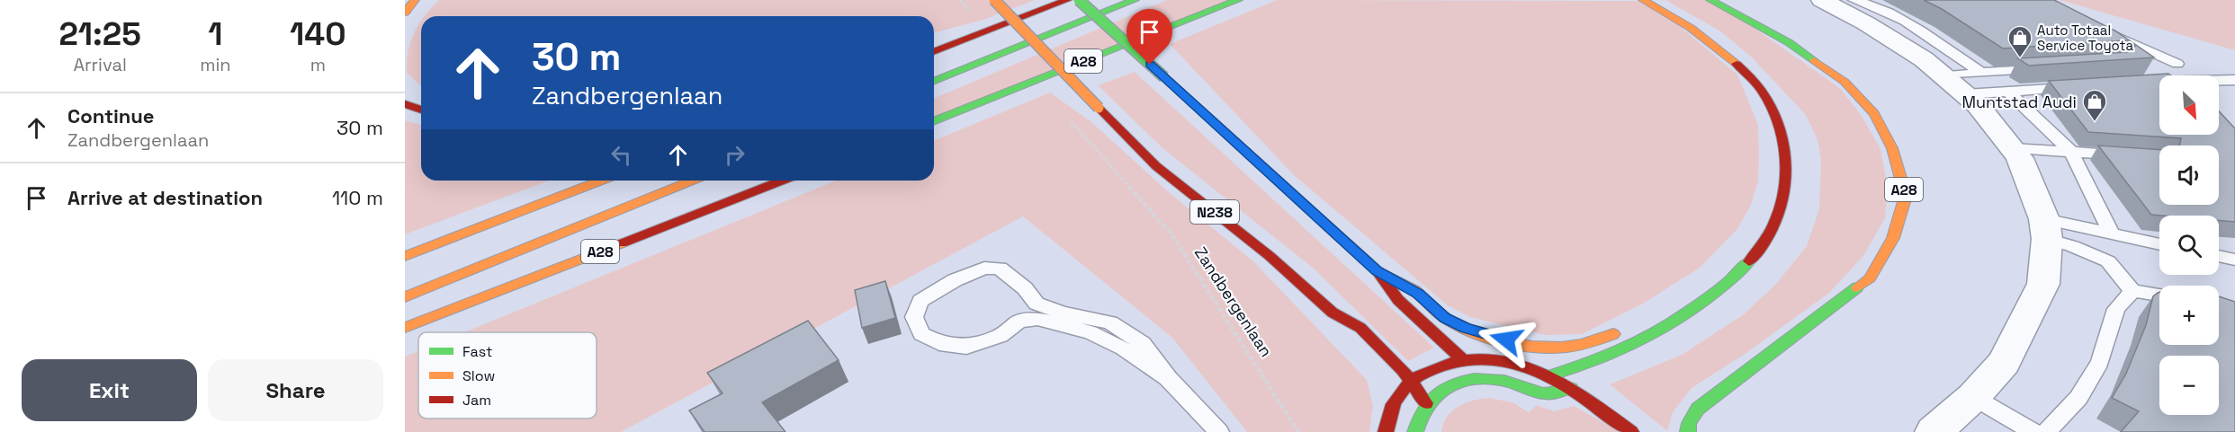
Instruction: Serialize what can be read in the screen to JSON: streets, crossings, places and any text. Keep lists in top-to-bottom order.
{
  "streets": {
    "main road": ["A28", "N238"],
    "path": ["Zandbergenlaan"]
  },
  "places": {
    "shop": ["Auto Totaal Service Toyota", "Muntstad Audi"]
  },
  "legend": ["Fast", "Slow", "Jam"],
  "north": "bottom right",
  "page": {
    "eta": [
      "21:25",
      "Arrival",
      "1",
      "min",
      "140",
      "m"
    ],
    "turn": ["30 m", "Zandbergenlaan"],
    "map_buttons": ["+", "−"],
    "list": [
      {
        "name": "Continue",
        "note": "Zandbergenlaan",
        "value": "30 m"
      },
      {
        "name": "Arrive at destination",
        "value": "110 m"
      }
    ],
    "buttons": ["Exit", "Share"]
  }
}
